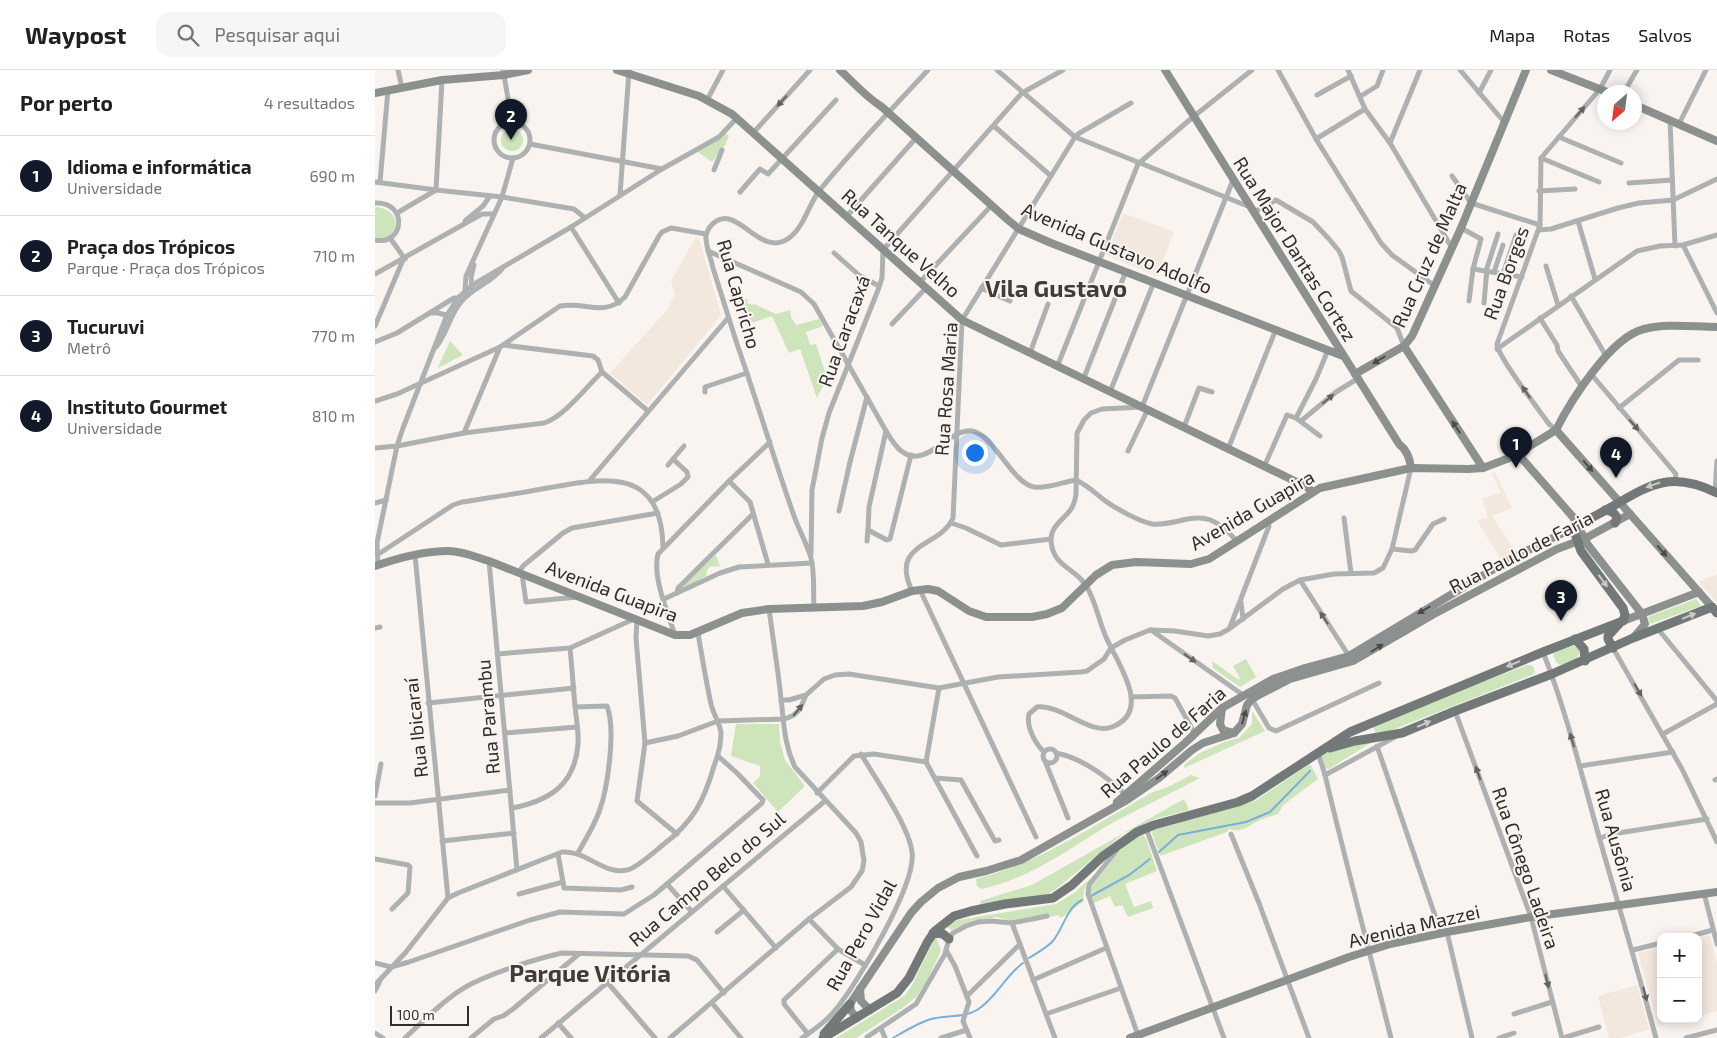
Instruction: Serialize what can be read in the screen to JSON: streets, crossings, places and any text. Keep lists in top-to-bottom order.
{
  "streets": {
    "main road": ["Rua Paulo de Faria"],
    "street": [
      "Rua Tanque Velho",
      "Avenida Gustavo Adolfo",
      "Rua Major Dantas Cortez",
      "Rua Cruz de Malta",
      "Rua Borges",
      "Rua Capricho",
      "Rua Caracaxá",
      "Rua Rosa Maria",
      "Avenida Guapira",
      "Rua Parambu",
      "Rua Ibicaraí",
      "Rua Ausônia",
      "Rua Cônego Ladeira",
      "Rua Campo Belo do Sul",
      "Avenida Mazzei",
      "Rua Pero Vidal"
    ]
  },
  "crossings": [
    ["Rua Tanque Velho", "Rua Capricho"],
    ["Rua Tanque Velho", "Rua Caracaxá"],
    ["Rua Tanque Velho", "Rua Rosa Maria"],
    ["Rua Tanque Velho", "Avenida Guapira"],
    ["Avenida Gustavo Adolfo", "Rua Major Dantas Cortez"],
    ["Avenida Gustavo Adolfo", "Rua Capricho"],
    ["Avenida Gustavo Adolfo", "Rua Rosa Maria"],
    ["Rua Major Dantas Cortez", "Avenida Guapira"],
    ["Rua Cruz de Malta", "Avenida Guapira"],
    ["Rua Borges", "Avenida Guapira"],
    ["Rua Capricho", "Rua Caracaxá"],
    ["Rua Capricho", "Avenida Guapira"],
    ["Avenida Guapira", "Rua Parambu"],
    ["Avenida Guapira", "Rua Ibicaraí"],
    ["Rua Ausônia", "Avenida Mazzei"],
    ["Rua Cônego Ladeira", "Avenida Mazzei"]
  ],
  "districts": ["Vila Gustavo", "Parque Vitória"],
  "scale_bar": "100 m",
  "north": "bottom left",
  "page": {
    "header": "Waypost",
    "search": "Pesquisar aqui",
    "nav": ["Mapa", "Rotas", "Salvos"],
    "heading": ["Por perto", "4 resultados"],
    "pins": [
      "2",
      "1",
      "4",
      "3"
    ],
    "list": [
      {
        "mark": "1",
        "name": "Idioma e informática",
        "note": "Universidade",
        "value": "690 m"
      },
      {
        "mark": "2",
        "name": "Praça dos Trópicos",
        "note": "Parque · Praça dos Trópicos",
        "value": "710 m"
      },
      {
        "mark": "3",
        "name": "Tucuruvi",
        "note": "Metrô",
        "value": "770 m"
      },
      {
        "mark": "4",
        "name": "Instituto Gourmet",
        "note": "Universidade",
        "value": "810 m"
      }
    ],
    "map_buttons": ["+", "−"],
    "scale": "100 m"
  }
}
